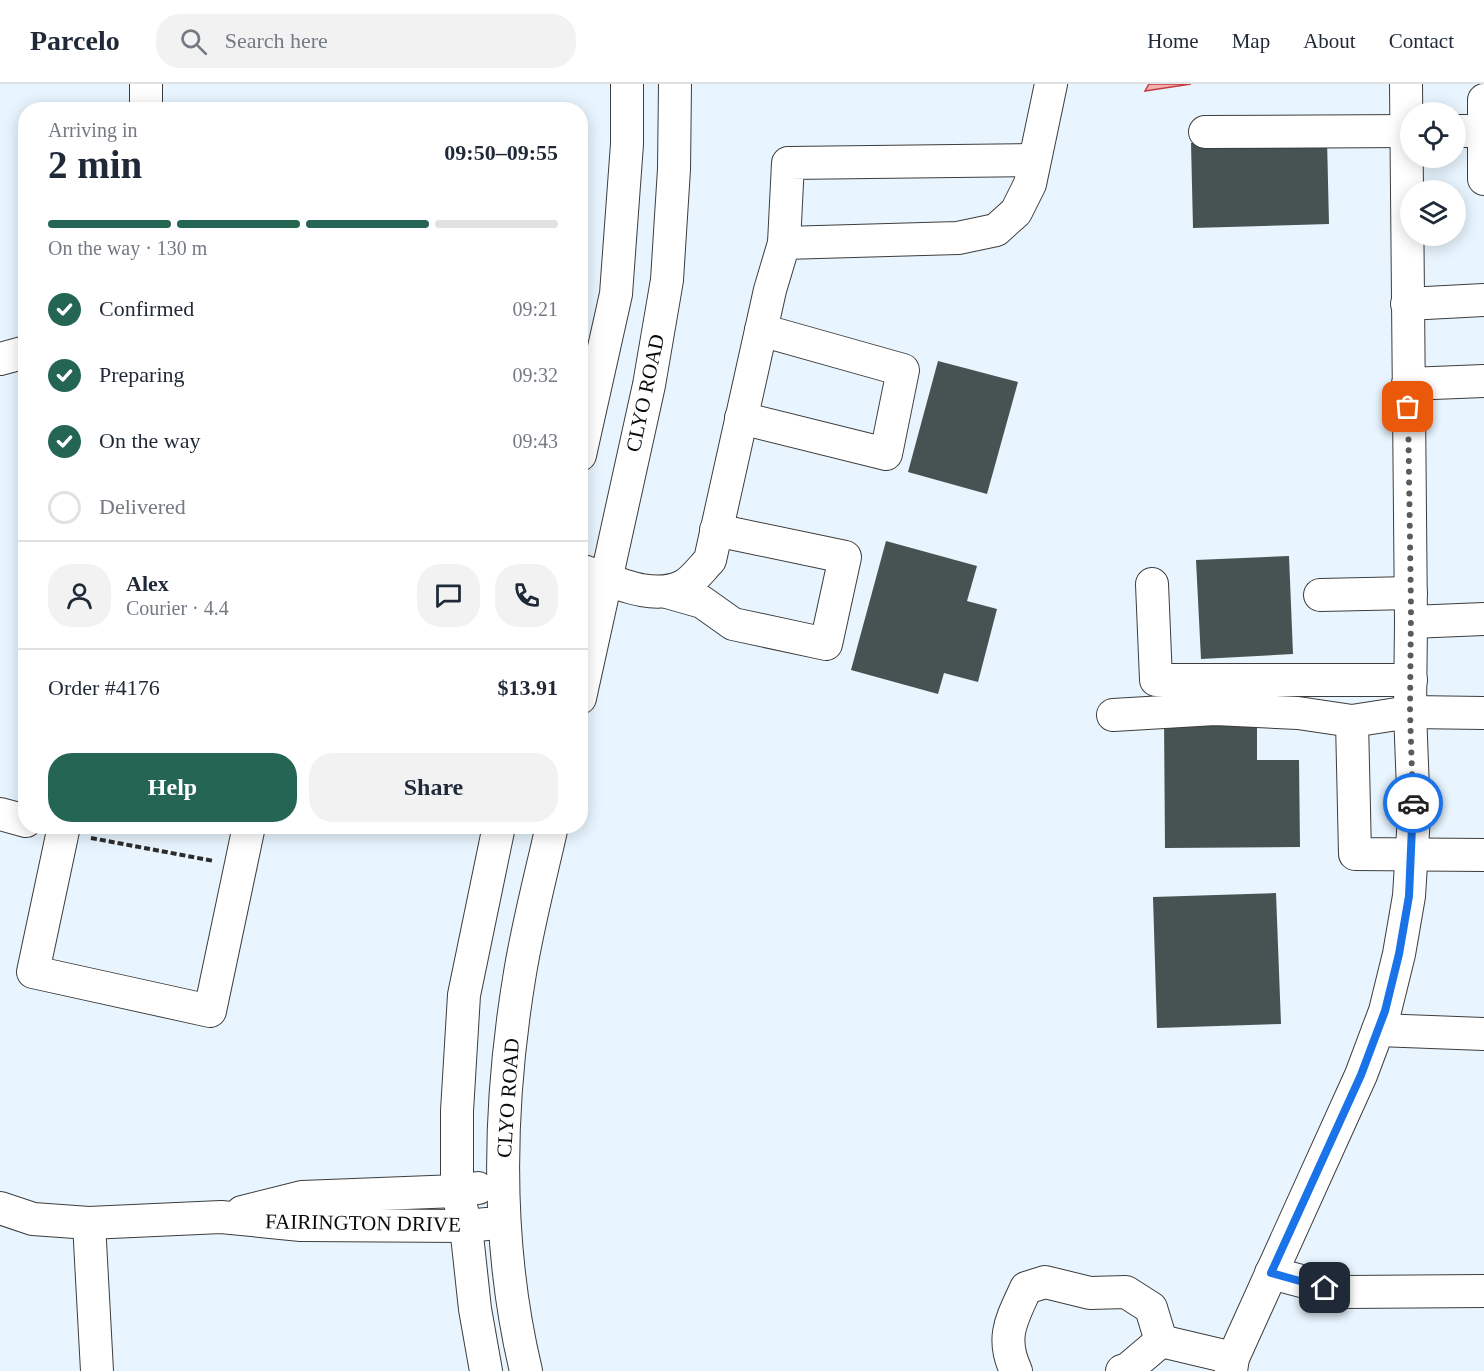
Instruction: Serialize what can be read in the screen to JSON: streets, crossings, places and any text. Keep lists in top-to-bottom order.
{
  "streets": {
    "street": ["CLYO ROAD", "FAIRINGTON DRIVE"]
  },
  "crossings": [
    ["CLYO ROAD", "FAIRINGTON DRIVE"]
  ],
  "page": {
    "header": "Parcelo",
    "search": "Search here",
    "nav": [
      "Home",
      "Map",
      "About",
      "Contact"
    ],
    "heading": ["2 min", "Arriving in", "09:50–09:55"],
    "panel": [
      "Alex",
      "Courier · 4.4",
      "Order #4176",
      "$13.91"
    ],
    "bar": "On the way · 130 m",
    "list": [
      ["Confirmed", "09:21"],
      ["Preparing", "09:32"],
      ["On the way", "09:43"],
      "Delivered"
    ],
    "buttons": ["Help", "Share"]
  }
}
